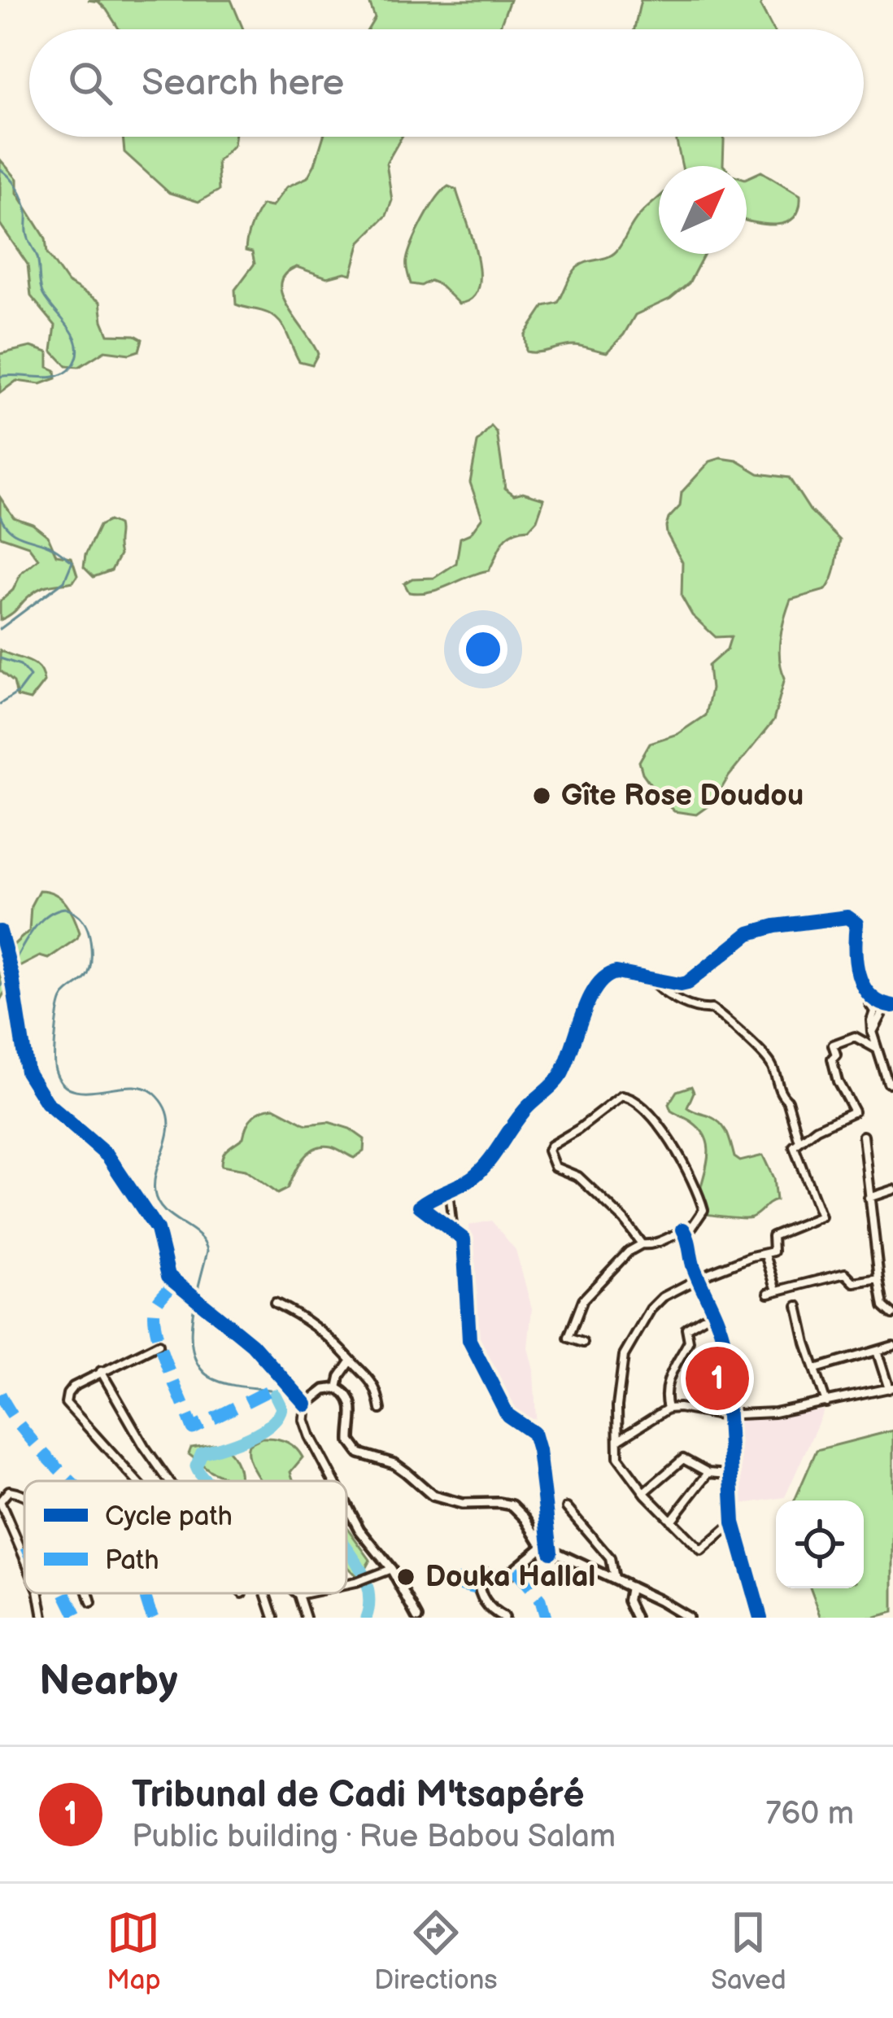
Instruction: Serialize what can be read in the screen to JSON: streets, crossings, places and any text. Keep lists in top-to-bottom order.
{
  "places": ["Gîte Rose Doudou", "Douka Hallal"],
  "legend": ["Cycle path", "Path"],
  "north": "top right",
  "page": {
    "search": "Search here",
    "pins": "1",
    "heading": "Nearby",
    "list": [
      {
        "mark": "1",
        "name": "Tribunal de Cadi M'tsapéré",
        "note": "Public building · Rue Babou Salam",
        "value": "760 m"
      }
    ],
    "nav": ["Map", "Directions", "Saved"]
  }
}
